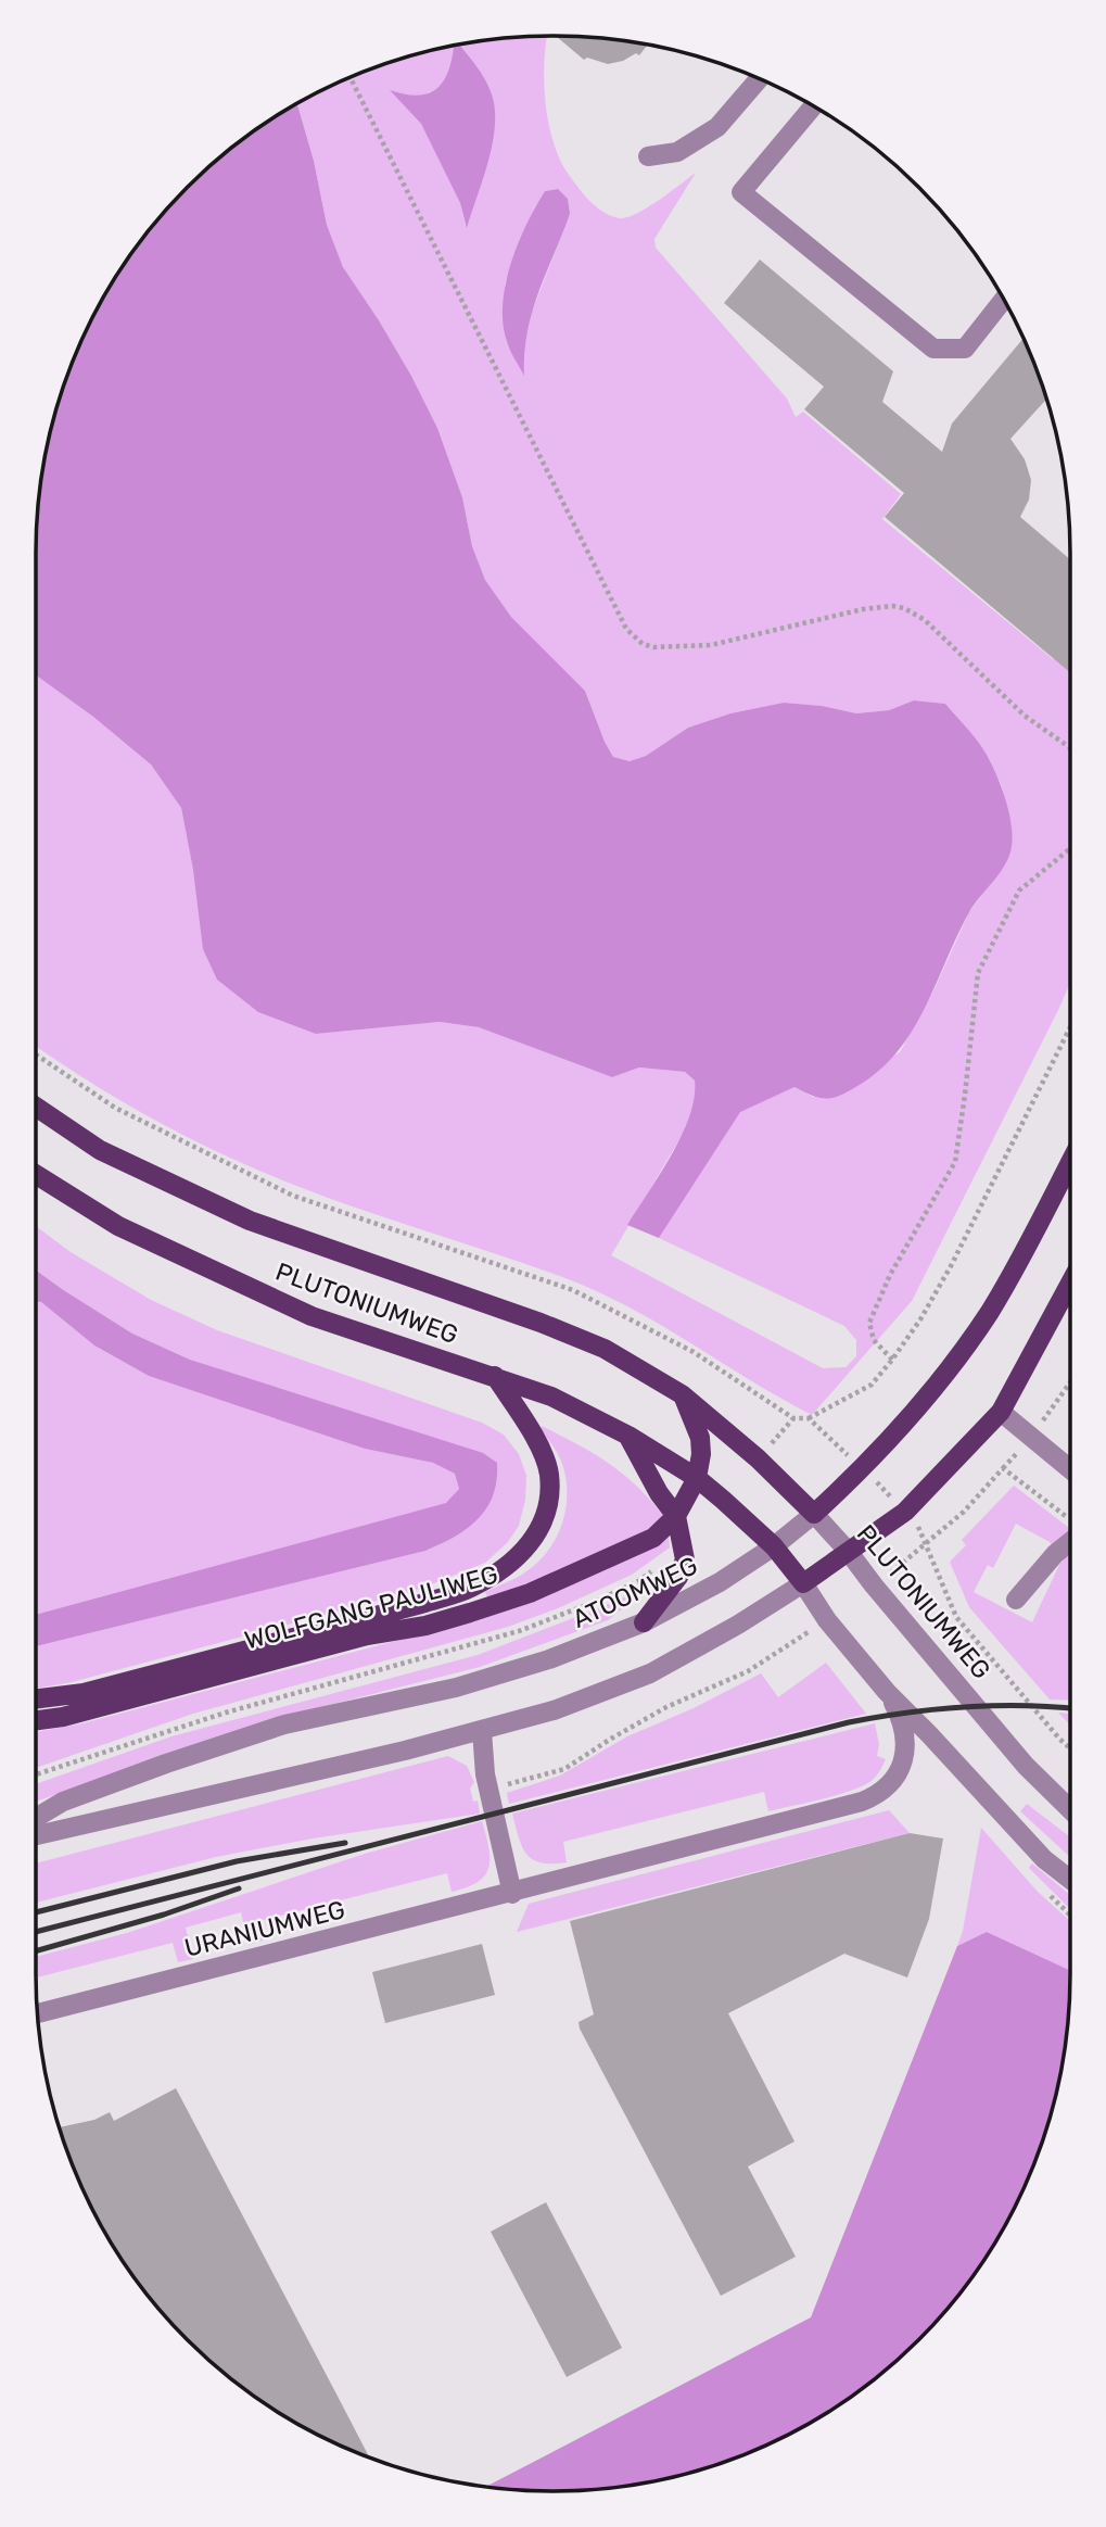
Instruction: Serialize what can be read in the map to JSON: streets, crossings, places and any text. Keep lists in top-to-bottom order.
{
  "streets": {
    "main road": ["PLUTONIUMWEG", "ATOOMWEG", "WOLFGANG PAULIWEG"],
    "street": ["URANIUMWEG"]
  },
  "crossings": [
    ["PLUTONIUMWEG", "ATOOMWEG"],
    ["PLUTONIUMWEG", "WOLFGANG PAULIWEG"],
    ["PLUTONIUMWEG", "URANIUMWEG"]
  ]
}
